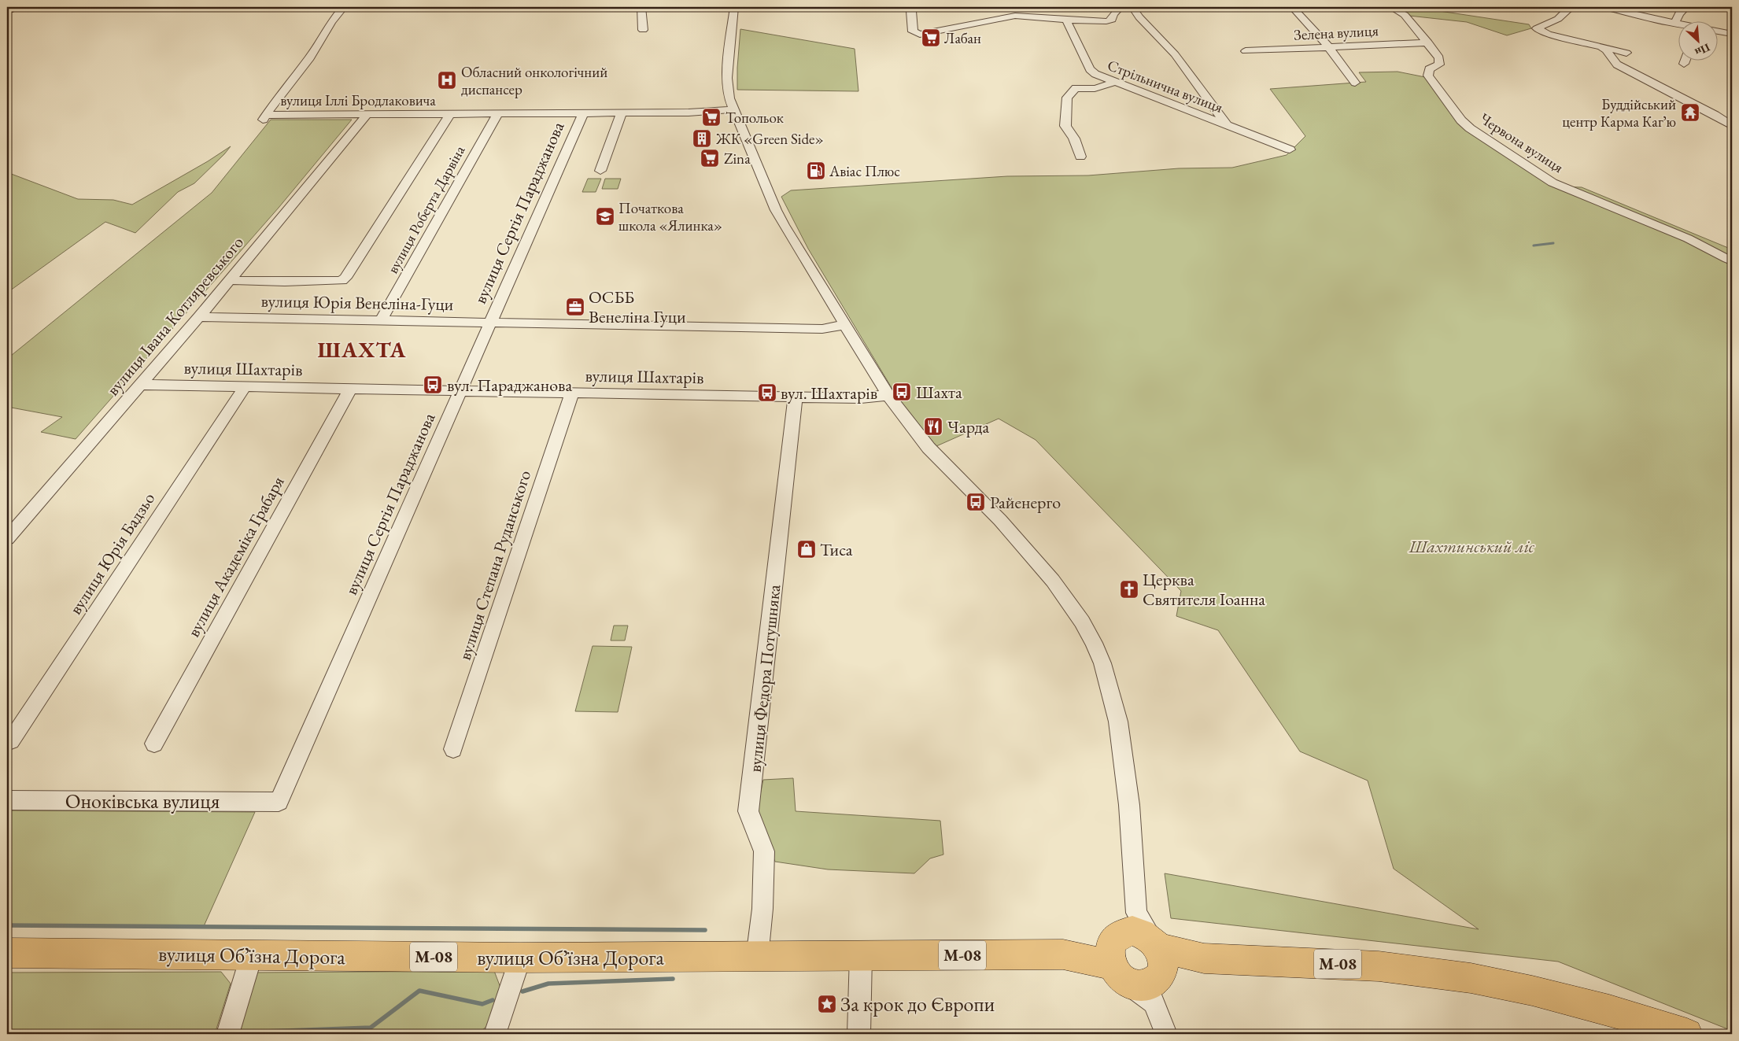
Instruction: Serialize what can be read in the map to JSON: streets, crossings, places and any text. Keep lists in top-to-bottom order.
{
  "streets": {
    "highway": ["вулиця Обʼїзна Дорога", "М-08"],
    "street": [
      "Зелена вулиця",
      "Стрільнична вулиця",
      "вулиця Іллі Бродлаковича",
      "Червона вулиця",
      "вулиця Роберта Дарвіна",
      "вулиця Сергія Параджанова",
      "вулиця Юрія Венеліна-Гуци",
      "вулиця Івана Котляревського",
      "вулиця Шахтарів",
      "вулиця Юрія Бадзьо",
      "вулиця Академіка Грабаря",
      "вулиця Степана Руданського",
      "вулиця Федора Потушняка",
      "Оноківська вулиця"
    ]
  },
  "crossings": [
    ["Зелена вулиця", "Червона вулиця"],
    ["вулиця Іллі Бродлаковича", "вулиця Роберта Дарвіна"],
    ["вулиця Іллі Бродлаковича", "вулиця Сергія Параджанова"],
    ["вулиця Іллі Бродлаковича", "вулиця Івана Котляревського"],
    ["вулиця Роберта Дарвіна", "вулиця Юрія Венеліна-Гуци"],
    ["вулиця Сергія Параджанова", "вулиця Юрія Венеліна-Гуци"],
    ["вулиця Сергія Параджанова", "вулиця Шахтарів"],
    ["вулиця Сергія Параджанова", "Оноківська вулиця"],
    ["вулиця Юрія Венеліна-Гуци", "вулиця Івана Котляревського"],
    ["вулиця Івана Котляревського", "вулиця Шахтарів"],
    ["вулиця Шахтарів", "вулиця Юрія Бадзьо"],
    ["вулиця Шахтарів", "вулиця Академіка Грабаря"],
    ["вулиця Шахтарів", "вулиця Степана Руданського"],
    ["вулиця Шахтарів", "вулиця Федора Потушняка"],
    ["вулиця Федора Потушняка", "вулиця Обʼїзна Дорога"],
    ["вулиця Обʼїзна Дорога", "М-08"]
  ],
  "districts": ["ШАХТА"],
  "parks": ["Шахтинський ліс"],
  "places": {
    "supermarket": ["Лабан", "Топольок", "Zina"],
    "hospital": ["Обласний онкологічний диспансер"],
    "temple": ["Буддійський центр Карма Кагʼю"],
    "building": ["ЖК «Green Side»"],
    "fuel station": ["Авіас Плюс"],
    "school or university": ["Початкова школа «Ялинка»"],
    "office": ["ОСББ Венеліна Гуци"],
    "bus stop": [
      "вул. Параджанова",
      "Шахта",
      "вул. Шахтарів",
      "Райенерго"
    ],
    "restaurant": ["Чарда"],
    "shop": ["Тиса"],
    "church": ["Церква Святителя Іоанна"],
    "place": ["За крок до Європи"]
  },
  "north": "bottom right"
}
